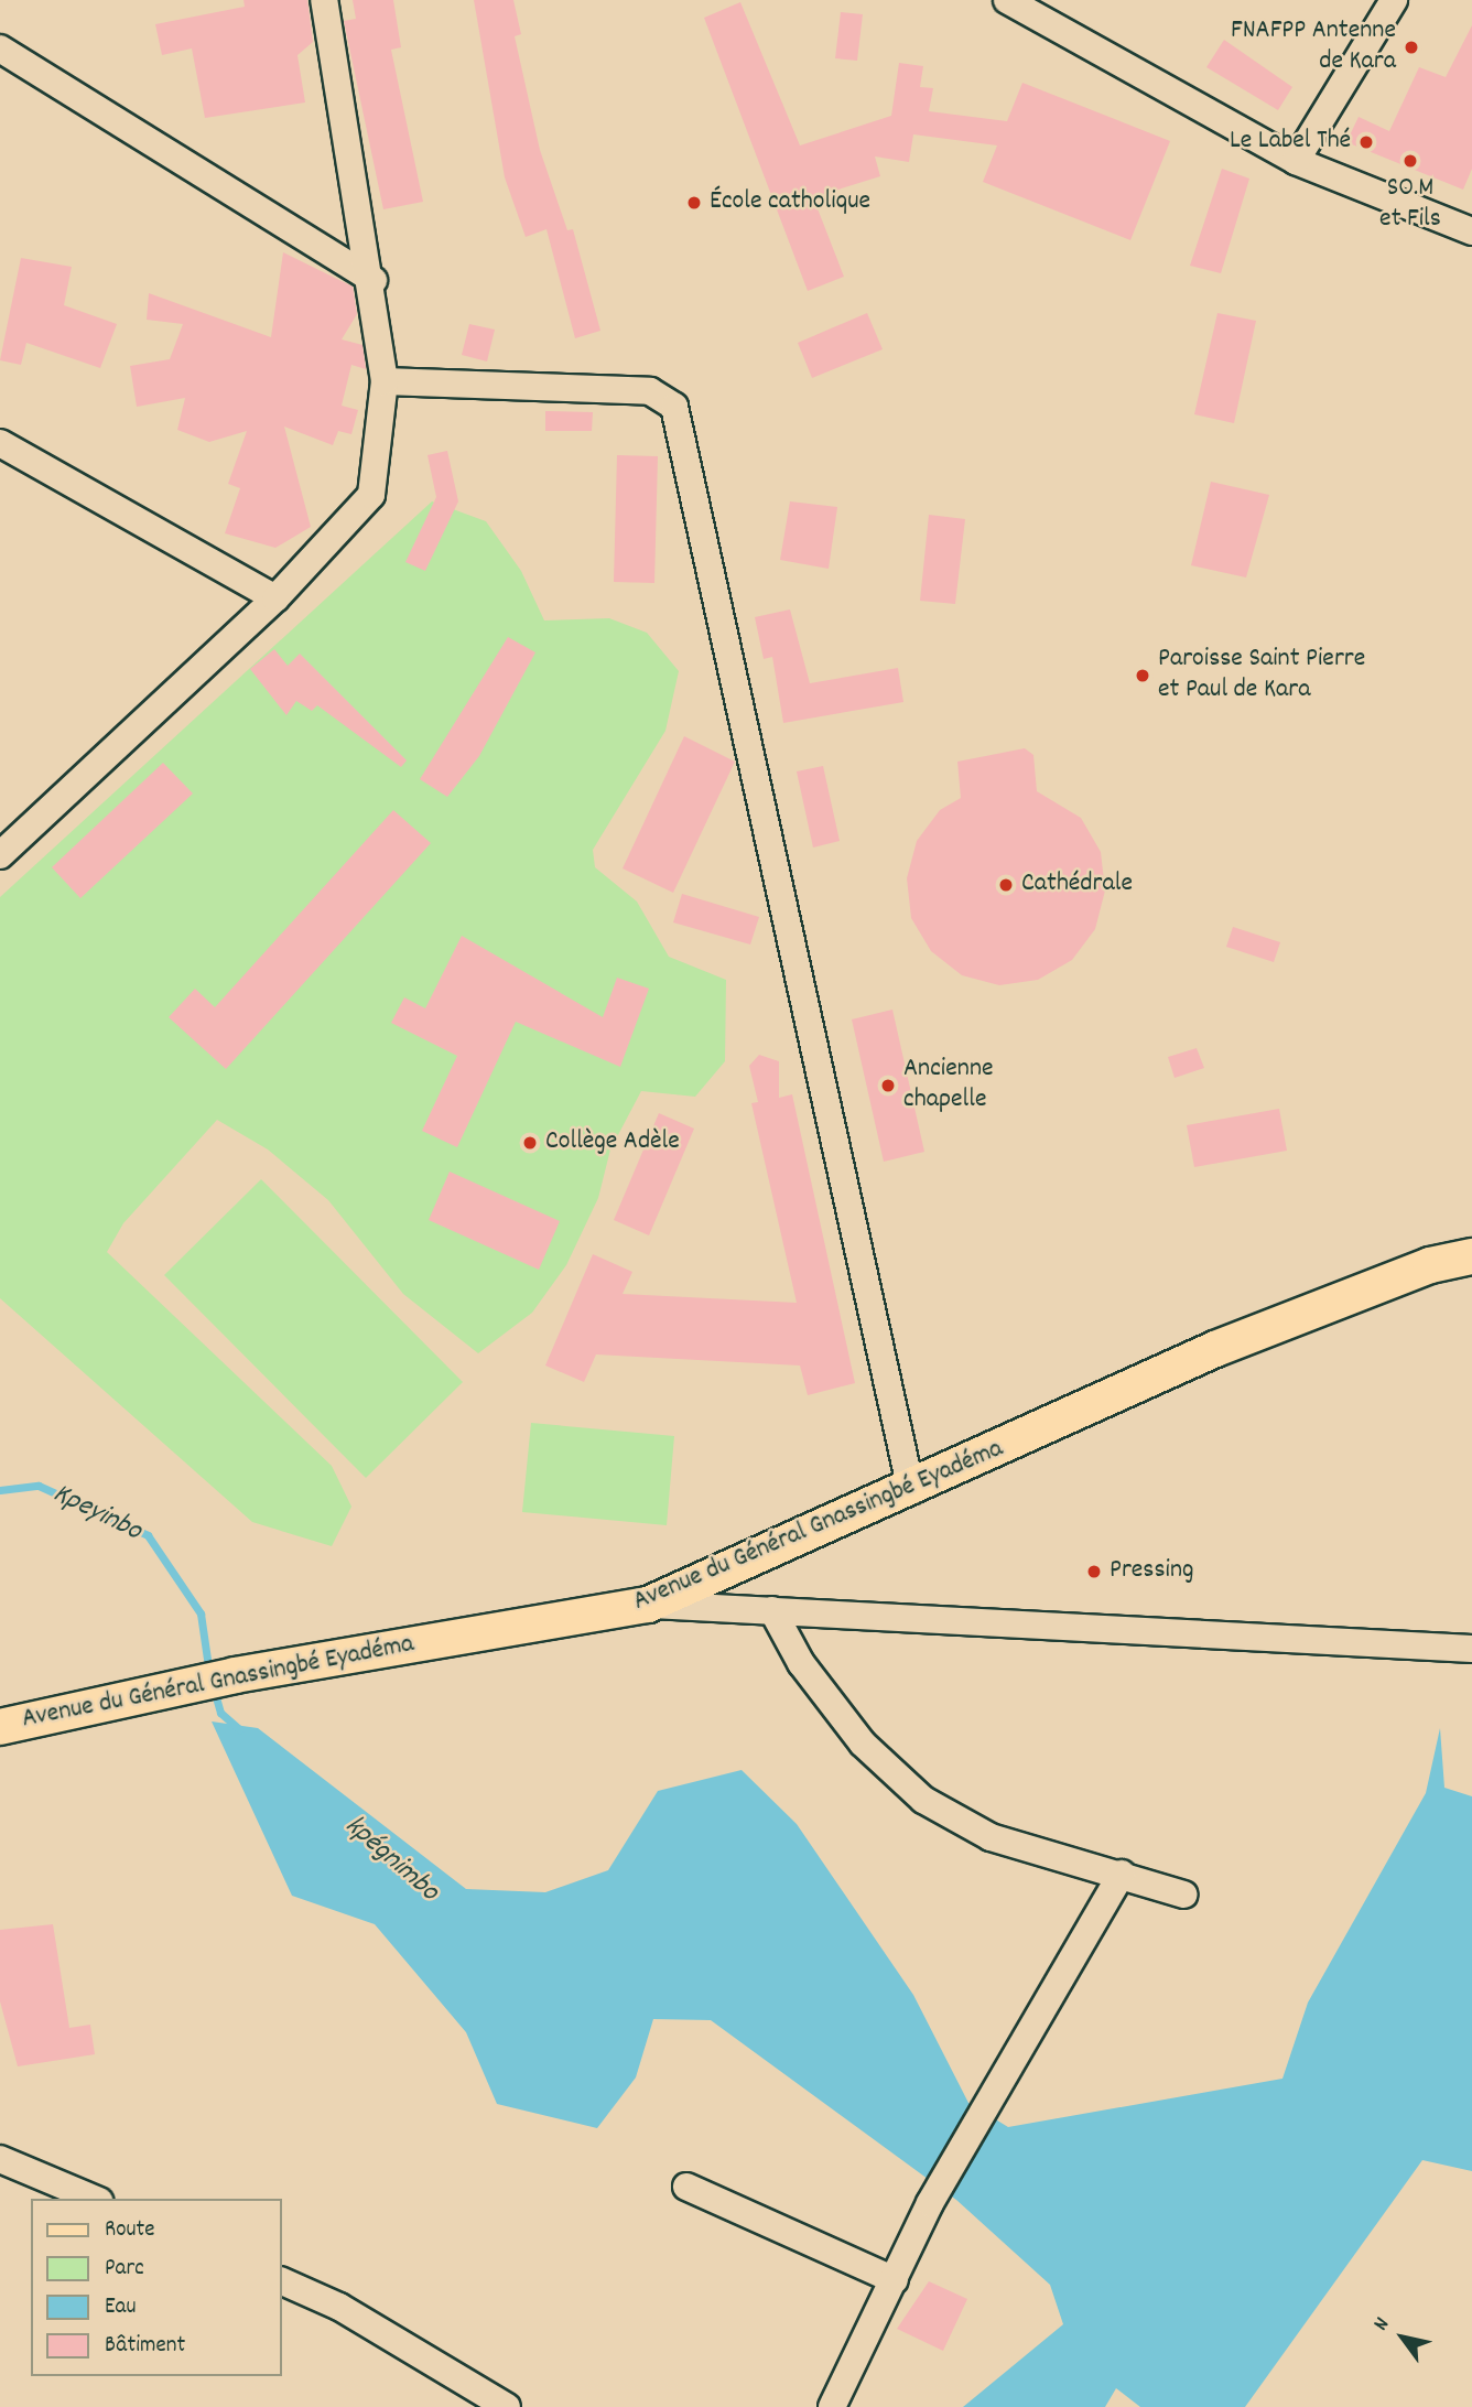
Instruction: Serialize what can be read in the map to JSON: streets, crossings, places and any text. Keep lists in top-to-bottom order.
{
  "streets": {
    "main road": ["Avenue du Général Gnassingbé Eyadéma"]
  },
  "water": ["Kpeyinbo", "kpégnimbo"],
  "places": [
    "FNAFPP Antenne de Kara",
    "Le Label Thé",
    "SO.M et Fils",
    "École catholique",
    "Paroisse Saint Pierre et Paul de Kara",
    "Cathédrale",
    "Ancienne chapelle",
    "Collège Adèle",
    "Pressing"
  ],
  "legend": [
    "Route",
    "Parc",
    "Eau",
    "Bâtiment"
  ],
  "north": "top left"
}
